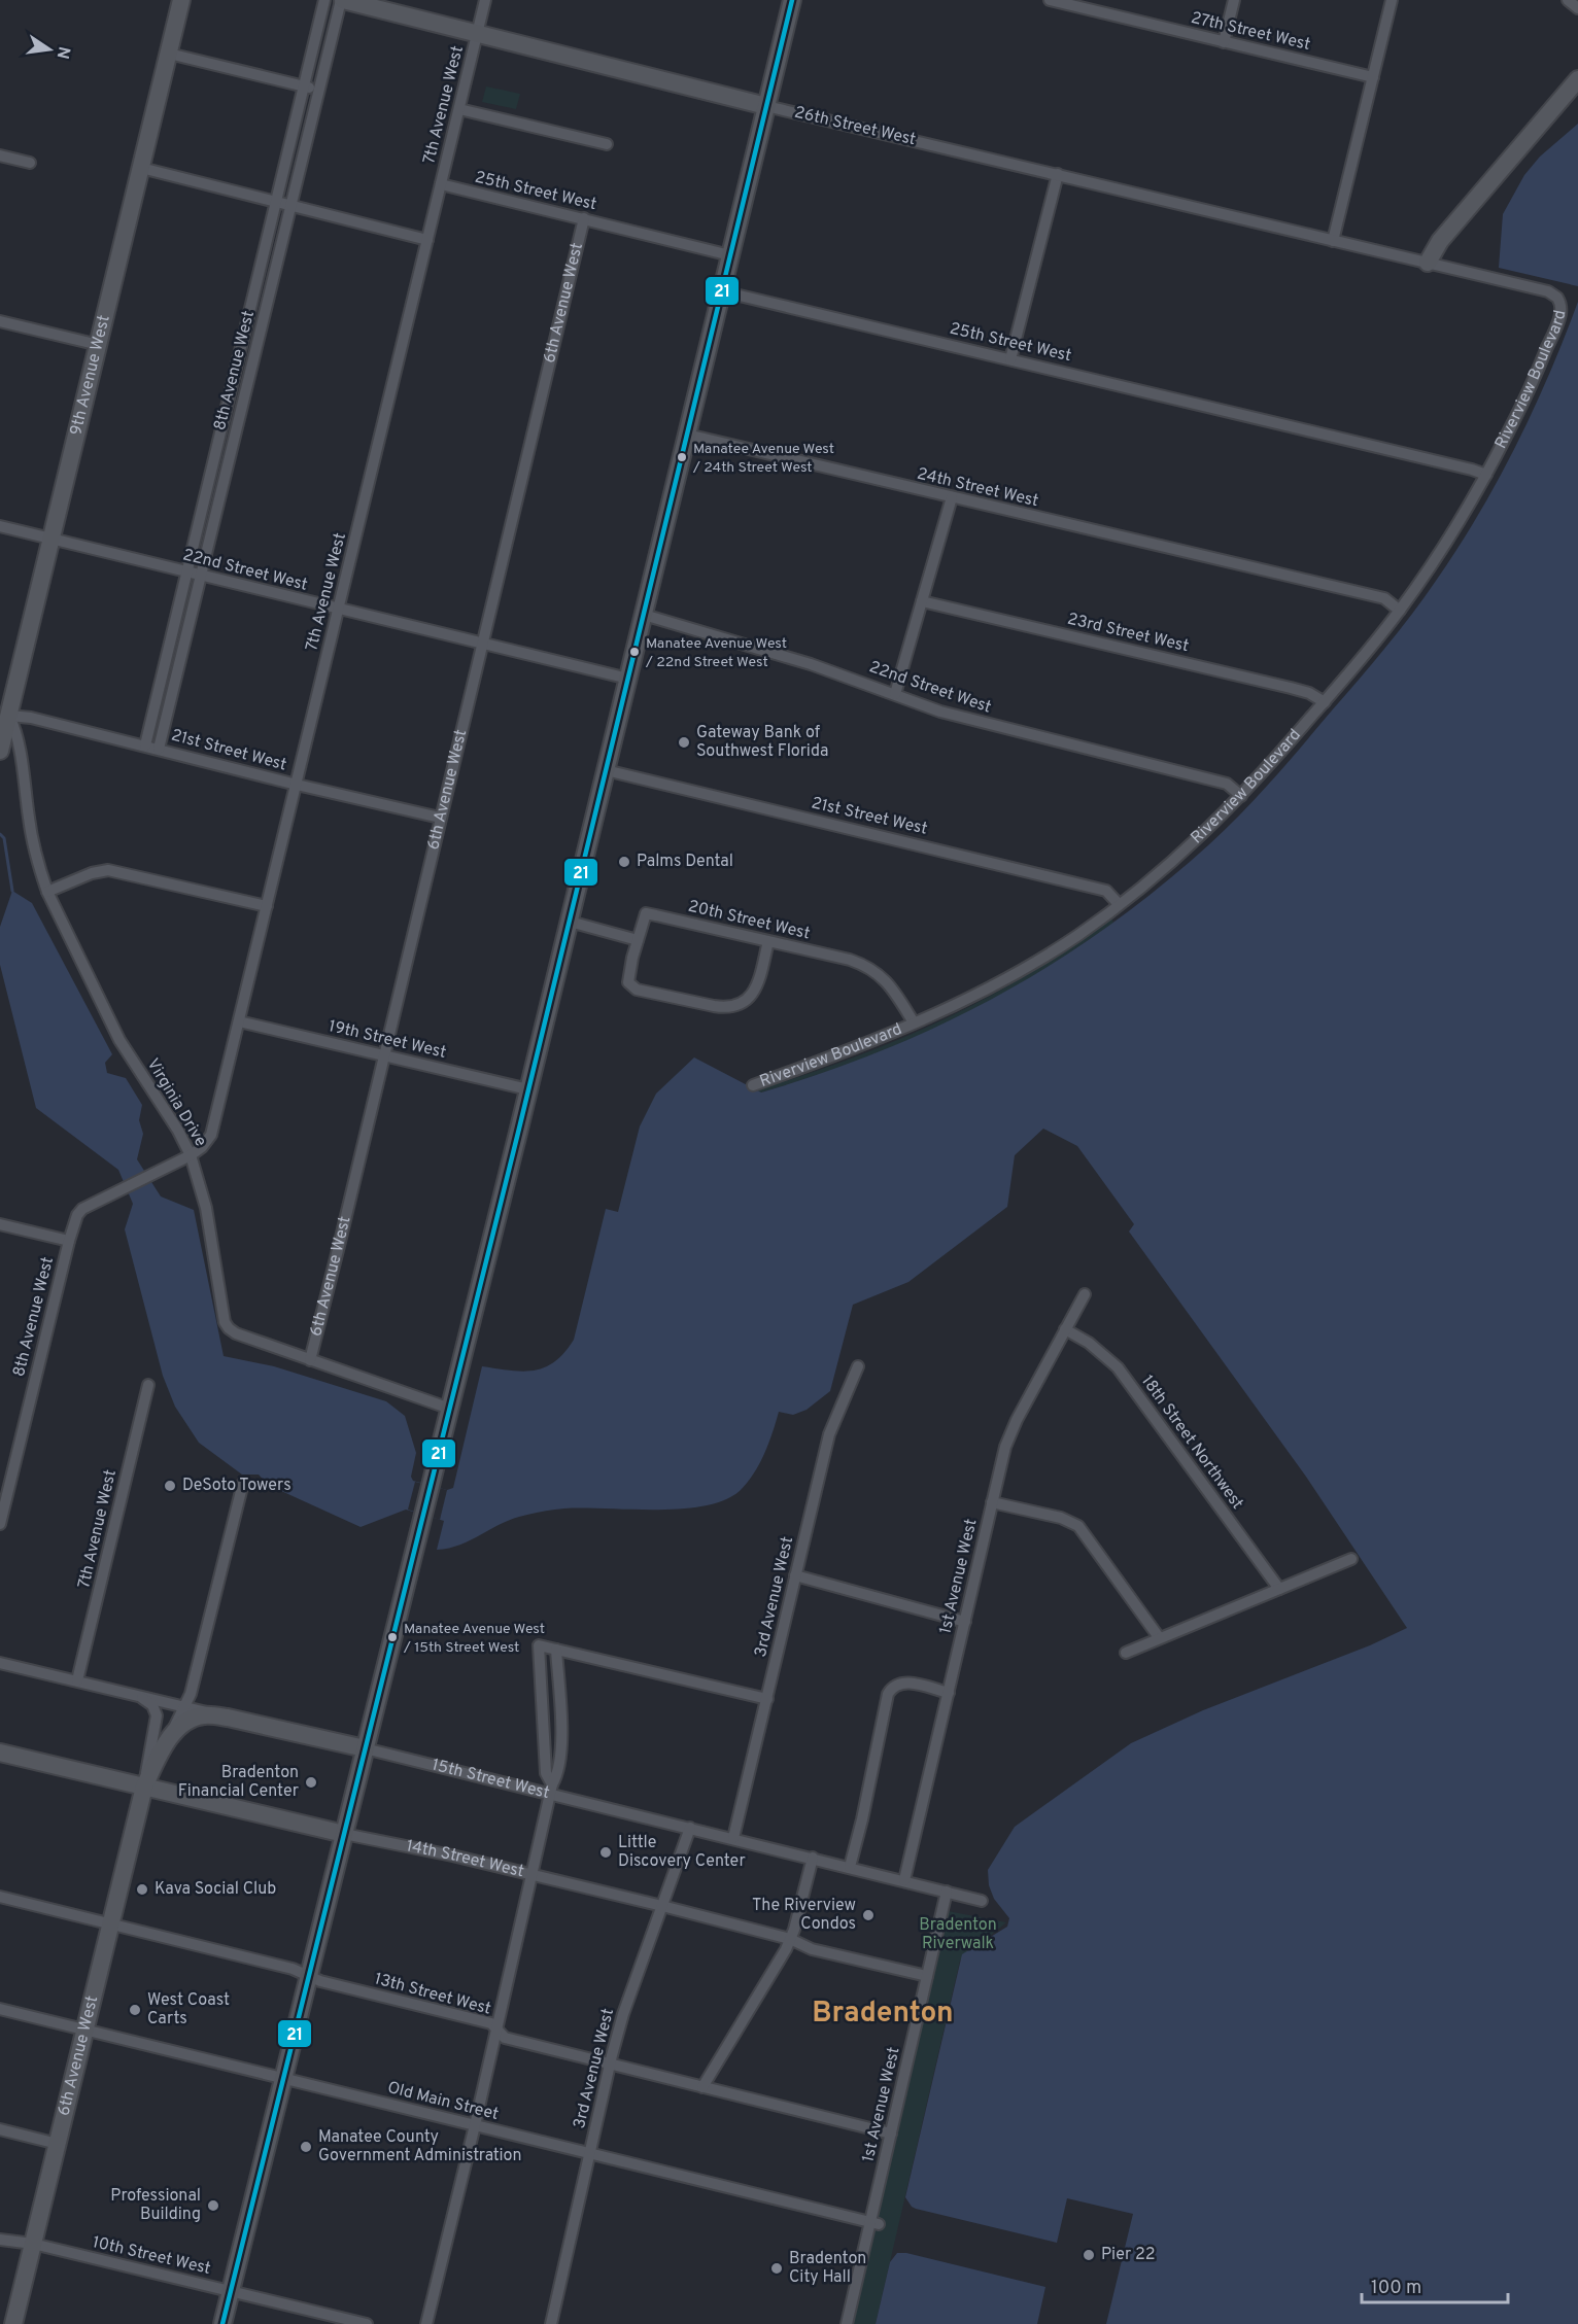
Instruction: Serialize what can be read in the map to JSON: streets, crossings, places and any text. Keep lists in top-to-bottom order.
{
  "streets": {
    "main road": [
      "26th Street West",
      "6th Avenue West",
      "9th Avenue West",
      "15th Street West",
      "14th Street West"
    ],
    "street": [
      "27th Street West",
      "7th Avenue West",
      "25th Street West",
      "8th Avenue West",
      "Riverview Boulevard",
      "24th Street West",
      "22nd Street West",
      "23rd Street West",
      "21st Street West",
      "20th Street West",
      "19th Street West",
      "Virginia Drive",
      "18th Street Northwest",
      "1st Avenue West",
      "3rd Avenue West",
      "13th Street West",
      "Old Main Street",
      "10th Street West"
    ]
  },
  "crossings": [
    ["7th Avenue West", "26th Street West"],
    ["7th Avenue West", "25th Street West"],
    ["7th Avenue West", "8th Avenue West"],
    ["7th Avenue West", "22nd Street West"],
    ["7th Avenue West", "21st Street West"],
    ["7th Avenue West", "19th Street West"],
    ["7th Avenue West", "Virginia Drive"],
    ["7th Avenue West", "15th Street West"],
    ["26th Street West", "8th Avenue West"],
    ["26th Street West", "Riverview Boulevard"],
    ["25th Street West", "6th Avenue West"],
    ["25th Street West", "Riverview Boulevard"],
    ["6th Avenue West", "22nd Street West"],
    ["6th Avenue West", "21st Street West"],
    ["6th Avenue West", "19th Street West"],
    ["6th Avenue West", "Virginia Drive"],
    ["6th Avenue West", "15th Street West"],
    ["6th Avenue West", "14th Street West"],
    ["6th Avenue West", "13th Street West"],
    ["6th Avenue West", "Old Main Street"],
    ["6th Avenue West", "10th Street West"],
    ["8th Avenue West", "22nd Street West"],
    ["8th Avenue West", "21st Street West"],
    ["9th Avenue West", "22nd Street West"],
    ["9th Avenue West", "21st Street West"],
    ["9th Avenue West", "Virginia Drive"],
    ["Riverview Boulevard", "24th Street West"],
    ["Riverview Boulevard", "22nd Street West"],
    ["Riverview Boulevard", "23rd Street West"],
    ["Riverview Boulevard", "21st Street West"],
    ["Riverview Boulevard", "20th Street West"],
    ["21st Street West", "Virginia Drive"],
    ["18th Street Northwest", "1st Avenue West"],
    ["1st Avenue West", "15th Street West"],
    ["1st Avenue West", "14th Street West"],
    ["1st Avenue West", "13th Street West"],
    ["1st Avenue West", "Old Main Street"],
    ["3rd Avenue West", "15th Street West"],
    ["3rd Avenue West", "14th Street West"],
    ["3rd Avenue West", "13th Street West"],
    ["3rd Avenue West", "Old Main Street"]
  ],
  "districts": ["Bradenton"],
  "parks": ["Bradenton Riverwalk"],
  "places": [
    "Manatee Avenue West / 24th Street West",
    "Manatee Avenue West / 22nd Street West",
    "Gateway Bank of Southwest Florida",
    "Palms Dental",
    "DeSoto Towers",
    "Manatee Avenue West / 15th Street West",
    "Bradenton Financial Center",
    "Little Discovery Center",
    "Kava Social Club",
    "The Riverview Condos",
    "West Coast Carts",
    "Manatee County Government Administration",
    "Professional Building",
    "Pier 22",
    "Bradenton City Hall"
  ],
  "lines": ["transit line 21"],
  "scale_bar": "100 m",
  "north": "right"
}
